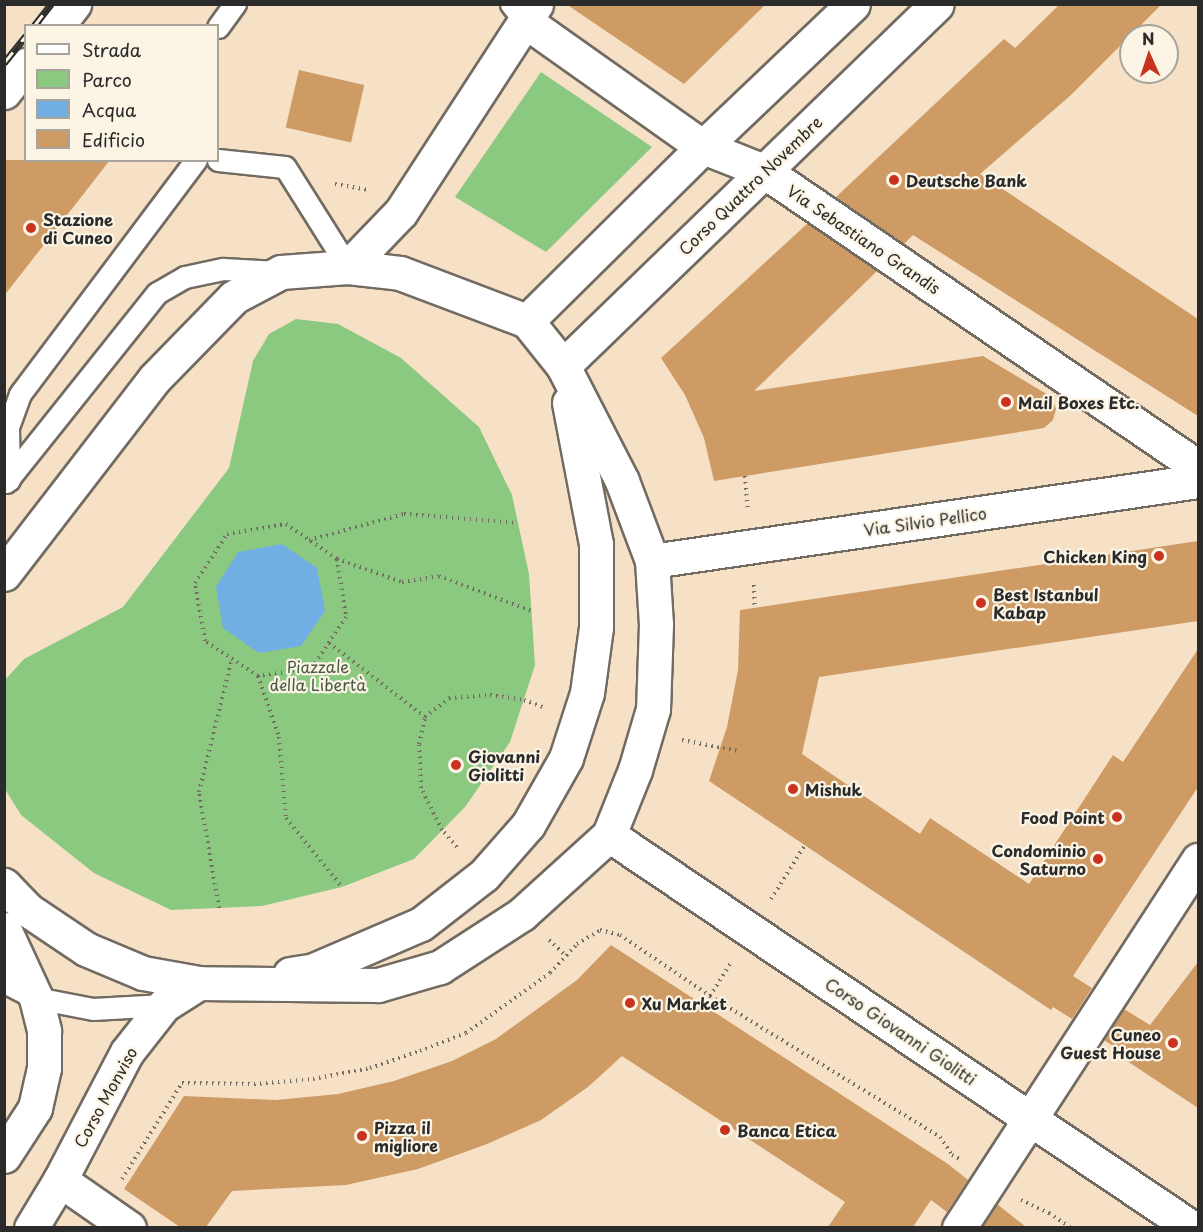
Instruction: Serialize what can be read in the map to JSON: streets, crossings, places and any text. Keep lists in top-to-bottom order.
{
  "streets": {
    "main road": [
      "Corso Quattro Novembre",
      "Via Sebastiano Grandis",
      "Via Silvio Pellico",
      "Corso Giovanni Giolitti",
      "Corso Monviso"
    ]
  },
  "crossings": [
    ["Corso Quattro Novembre", "Via Sebastiano Grandis"]
  ],
  "parks": ["Piazzale della Libertà"],
  "places": [
    "Deutsche Bank",
    "Stazione di Cuneo",
    "Mail Boxes Etc.",
    "Chicken King",
    "Best Istanbul Kabap",
    "Giovanni Giolitti",
    "Mishuk",
    "Food Point",
    "Condominio Saturno",
    "Xu Market",
    "Cuneo Guest House",
    "Banca Etica",
    "Pizza il migliore"
  ],
  "legend": [
    "Strada",
    "Parco",
    "Acqua",
    "Edificio"
  ],
  "north": "top"
}
